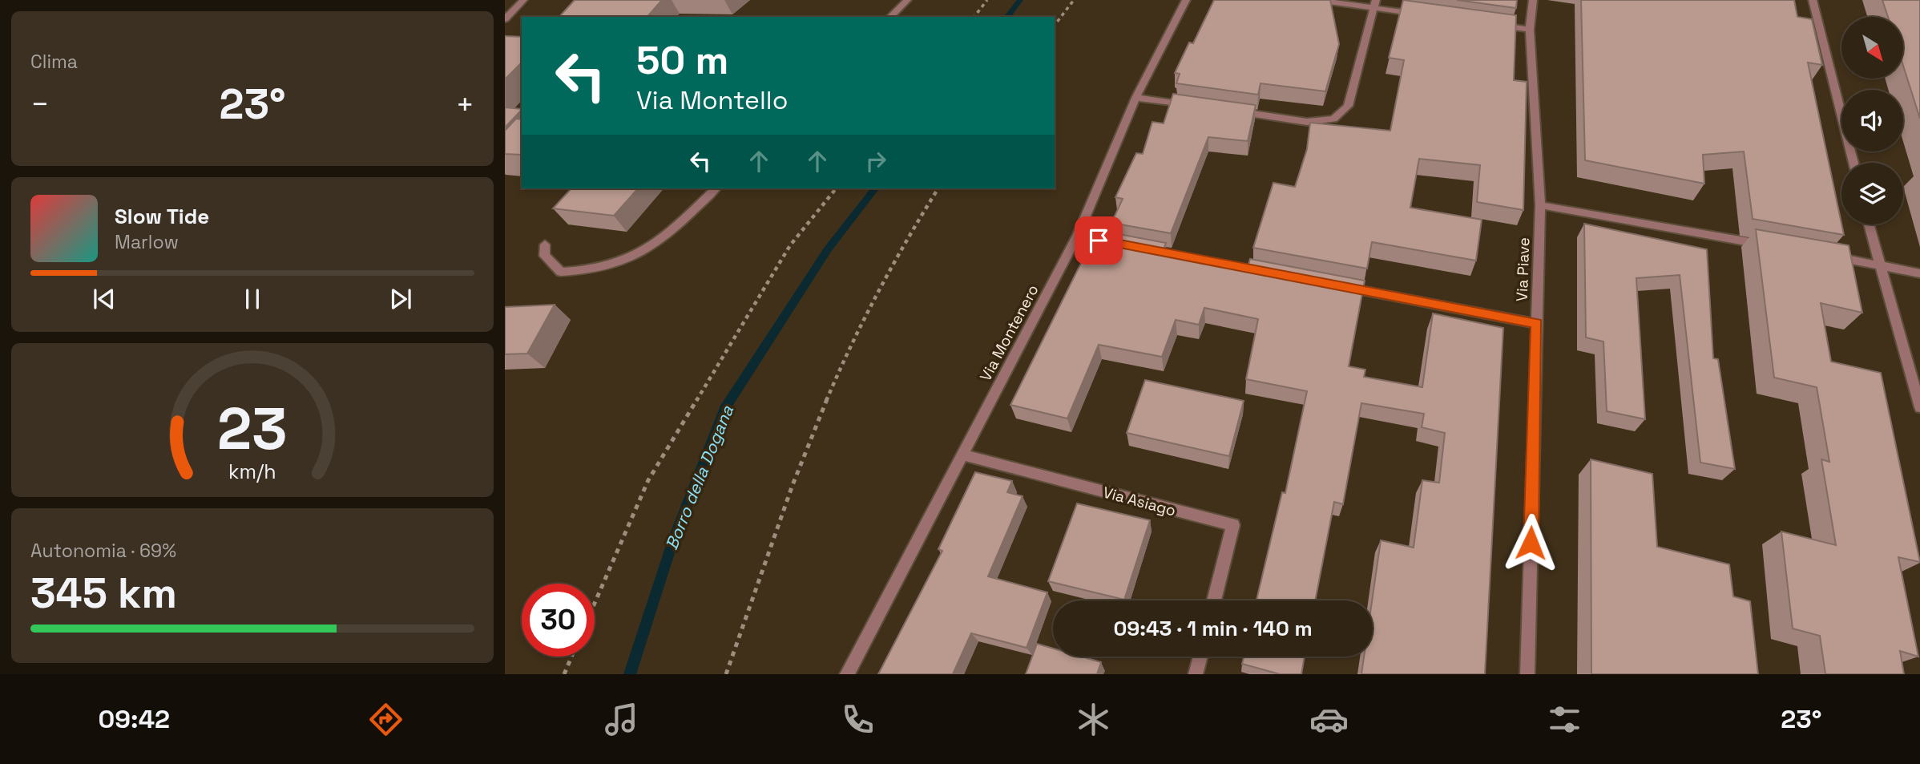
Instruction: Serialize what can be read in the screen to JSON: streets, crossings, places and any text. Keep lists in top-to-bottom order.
{
  "streets": {
    "street": ["Via Piave", "Via Montenero", "Via Asiago"]
  },
  "crossings": [
    ["Via Montenero", "Via Asiago"]
  ],
  "water": ["Borro della Dogana"],
  "north": "bottom right",
  "page": {
    "tile": [
      "Clima",
      ["Autonomia · 69%", "345 km"]
    ],
    "turn": ["50 m", "Via Montello"],
    "heat": ["−", "23°", "+"],
    "song": ["Slow Tide", "Marlow"],
    "limit": "30",
    "trip": "09:43 · 1 min · 140 m",
    "tabs": ["09:42", "23°"],
    "gauge": ["23", "km/h"]
  }
}
